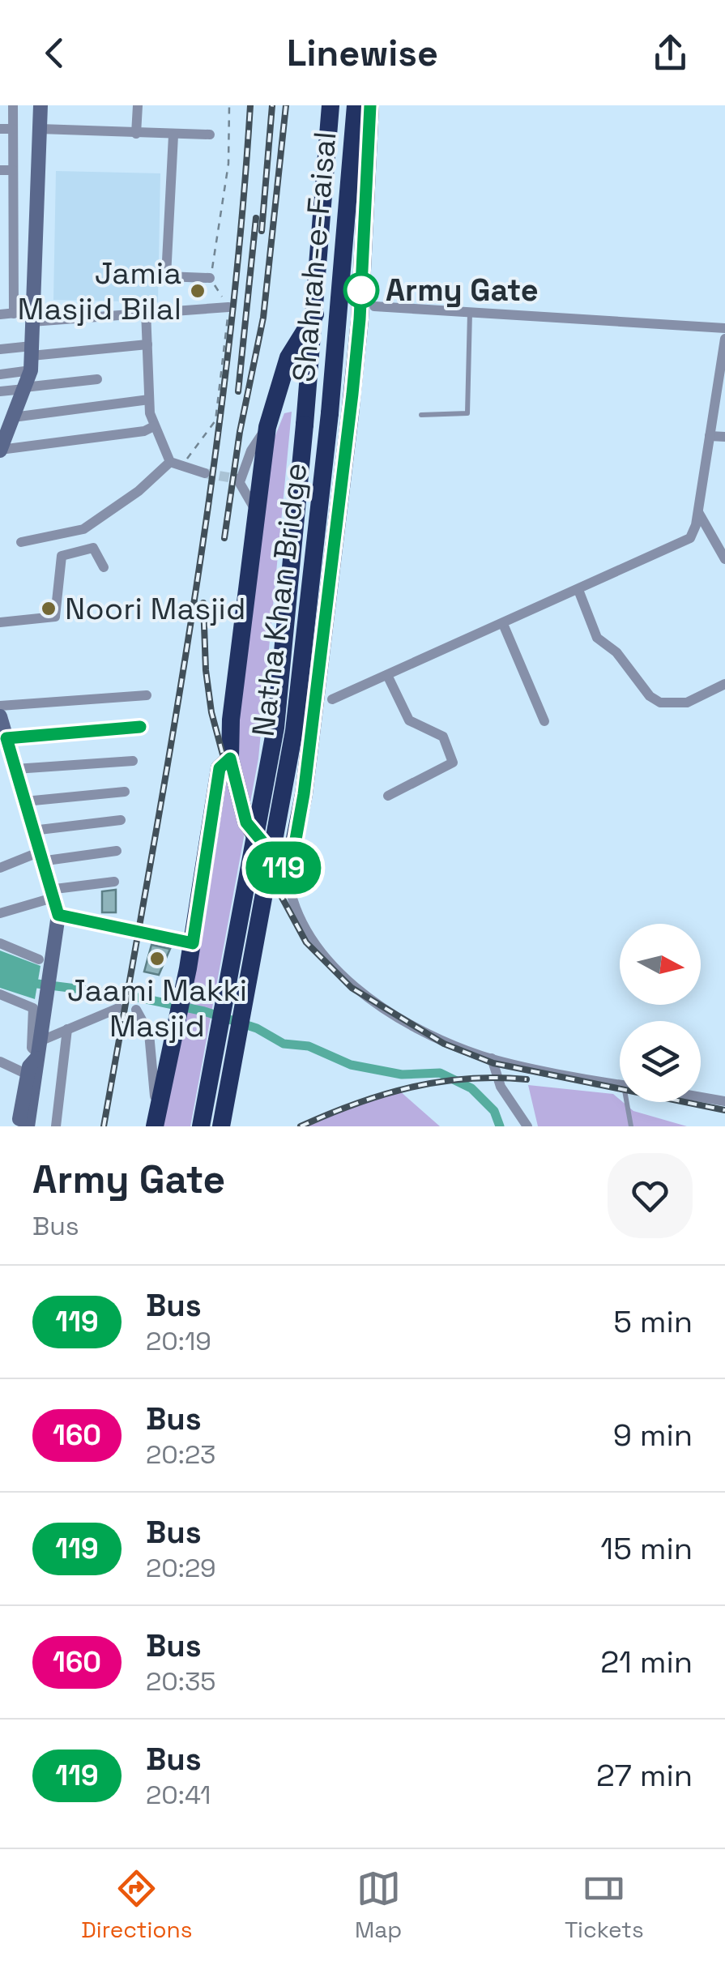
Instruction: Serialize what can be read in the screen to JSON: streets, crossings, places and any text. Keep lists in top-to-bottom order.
{
  "streets": {
    "highway": ["Shahrah-e-Faisal", "Natha Khan Bridge"]
  },
  "crossings": [
    ["Shahrah-e-Faisal", "Natha Khan Bridge"]
  ],
  "places": [
    "Army Gate",
    "Jamia Masjid Bilal",
    "Noori Masjid",
    "Jaami Makki Masjid"
  ],
  "lines": ["bus line 119"],
  "north": "right",
  "page": {
    "header": "Linewise",
    "on_map": "119",
    "heading": ["Army Gate", "Bus"],
    "list": [
      {
        "mark": "119",
        "name": "Bus",
        "note": "20:19",
        "value": "5 min"
      },
      {
        "mark": "160",
        "name": "Bus",
        "note": "20:23",
        "value": "9 min"
      },
      {
        "mark": "119",
        "name": "Bus",
        "note": "20:29",
        "value": "15 min"
      },
      {
        "mark": "160",
        "name": "Bus",
        "note": "20:35",
        "value": "21 min"
      },
      {
        "mark": "119",
        "name": "Bus",
        "note": "20:41",
        "value": "27 min"
      }
    ],
    "tabs": ["Directions", "Map", "Tickets"]
  }
}
